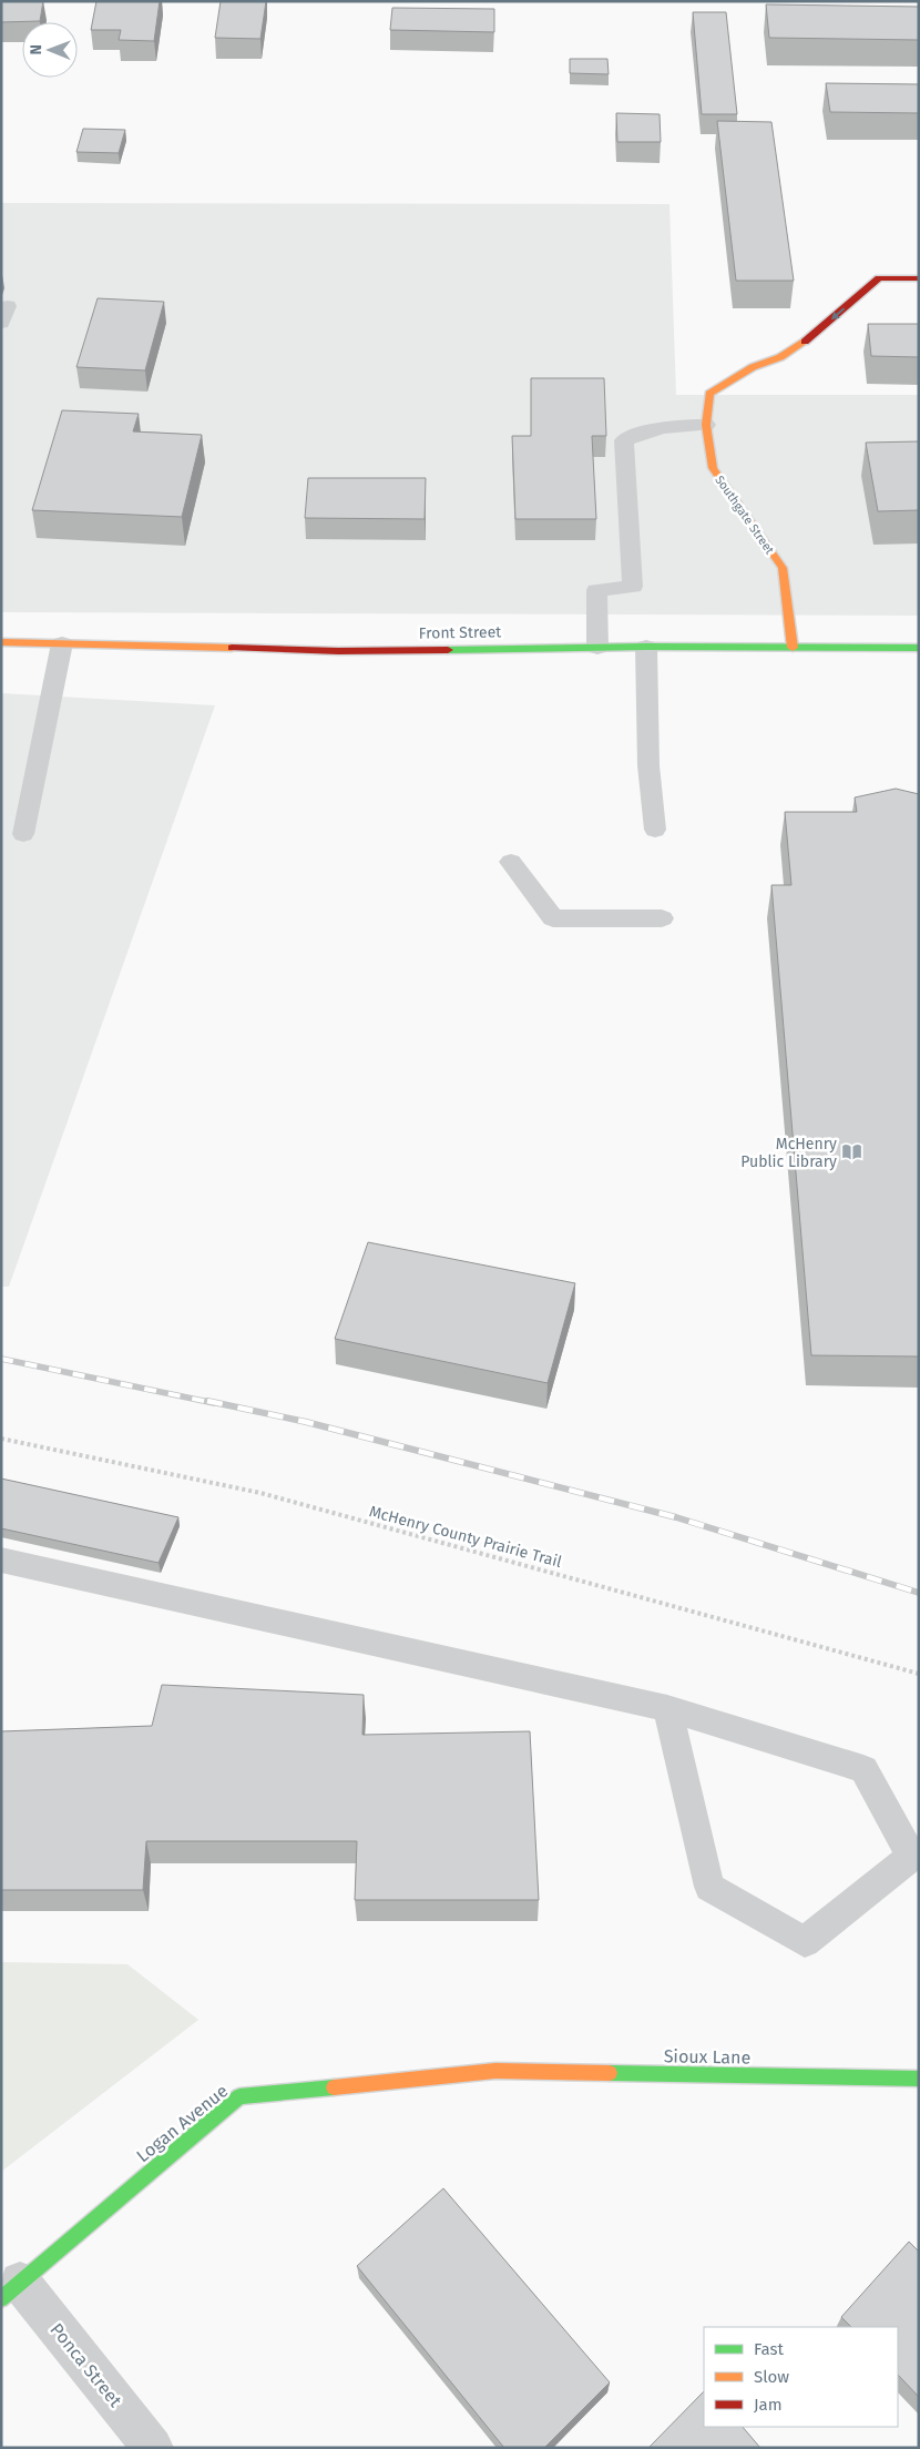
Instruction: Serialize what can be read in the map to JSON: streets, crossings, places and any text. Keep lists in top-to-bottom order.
{
  "streets": {
    "street": [
      "Southgate Street",
      "Front Street",
      "Sioux Lane",
      "Logan Avenue",
      "Ponca Street"
    ],
    "path": ["McHenry County Prairie Trail"]
  },
  "crossings": [
    ["Southgate Street", "Front Street"],
    ["Sioux Lane", "Logan Avenue"],
    ["Logan Avenue", "Ponca Street"]
  ],
  "one_way": ["Southgate Street"],
  "places": {
    "library": ["McHenry Public Library"]
  },
  "legend": ["Fast", "Slow", "Jam"],
  "north": "left"
}
